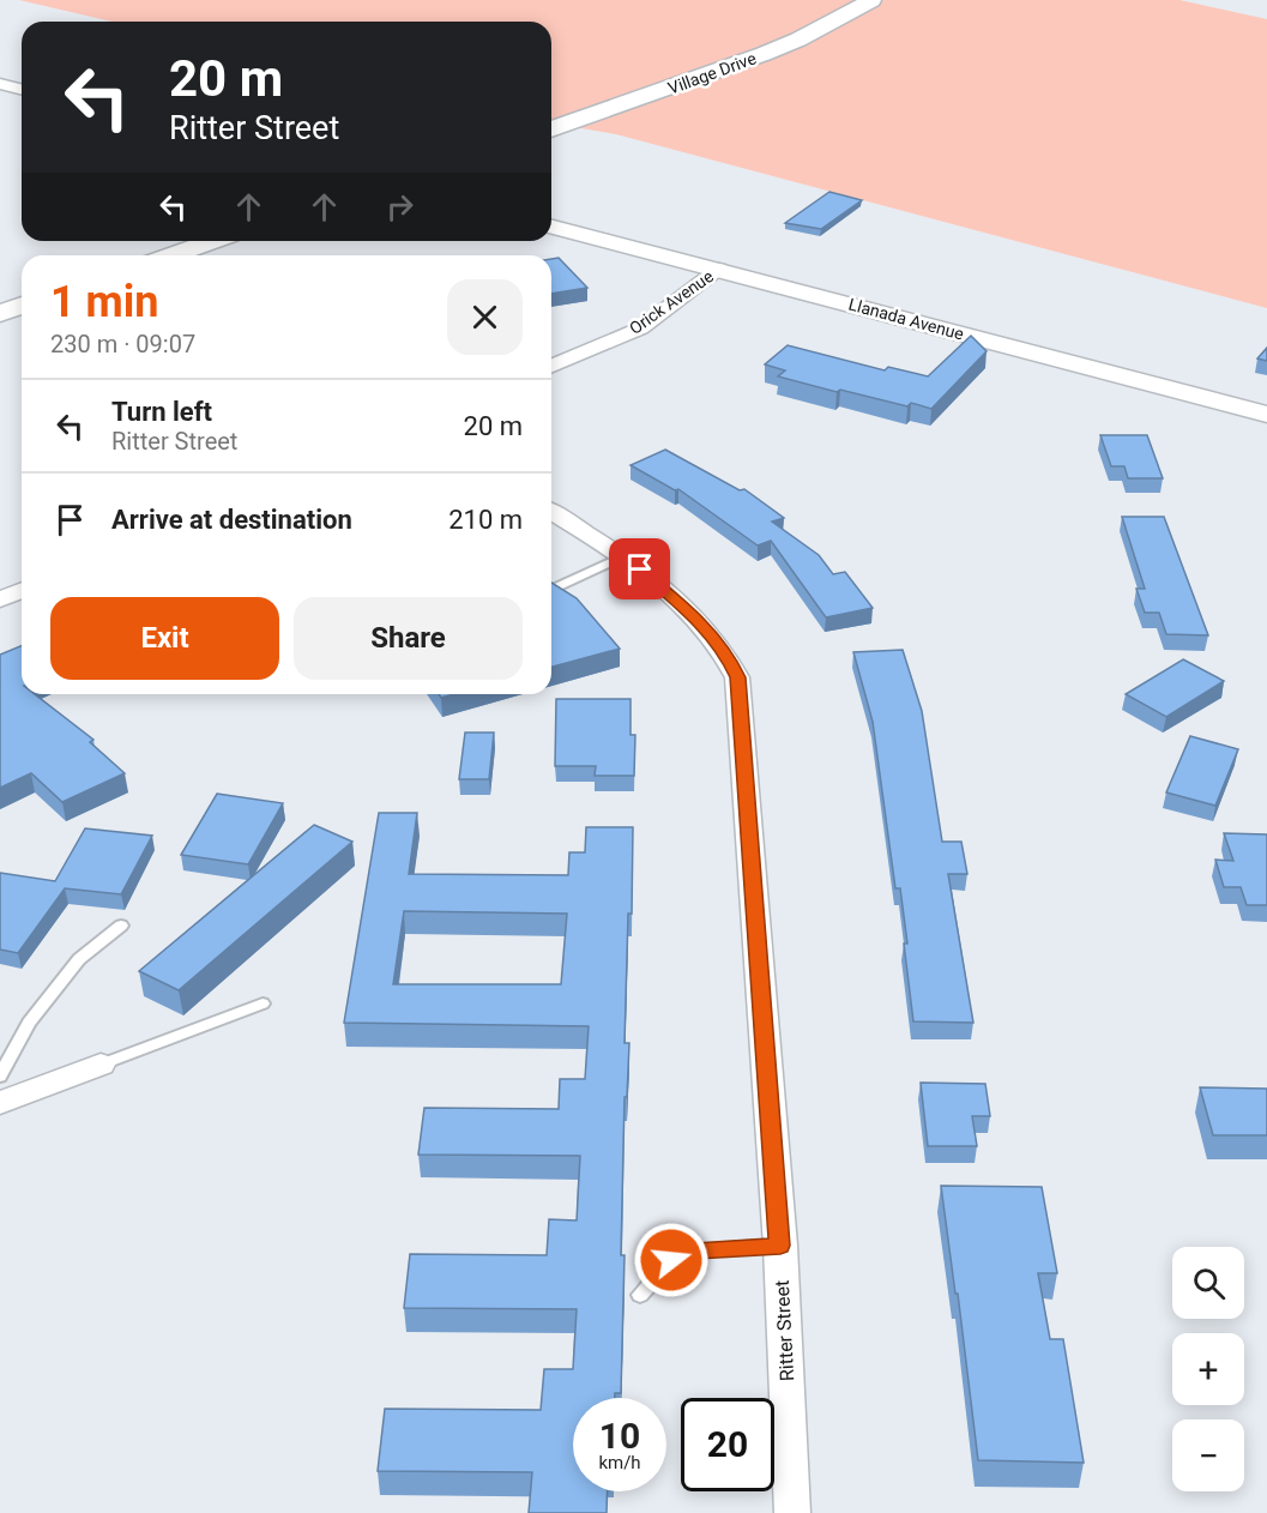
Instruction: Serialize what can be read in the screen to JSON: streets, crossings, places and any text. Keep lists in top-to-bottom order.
{
  "streets": {
    "main road": ["Village Drive"],
    "street": ["Orick Avenue", "Llanada Avenue", "Ritter Street"]
  },
  "crossings": [
    ["Orick Avenue", "Llanada Avenue"]
  ],
  "page": {
    "turn": ["20 m", "Ritter Street"],
    "heading": ["1 min", "230 m · 09:07"],
    "list": [
      {
        "name": "Turn left",
        "note": "Ritter Street",
        "value": "20 m"
      },
      {
        "name": "Arrive at destination",
        "value": "210 m"
      }
    ],
    "buttons": ["Exit", "Share"],
    "map_buttons": ["+", "−"],
    "speed": "10 km/h",
    "limit": "20"
  }
}
